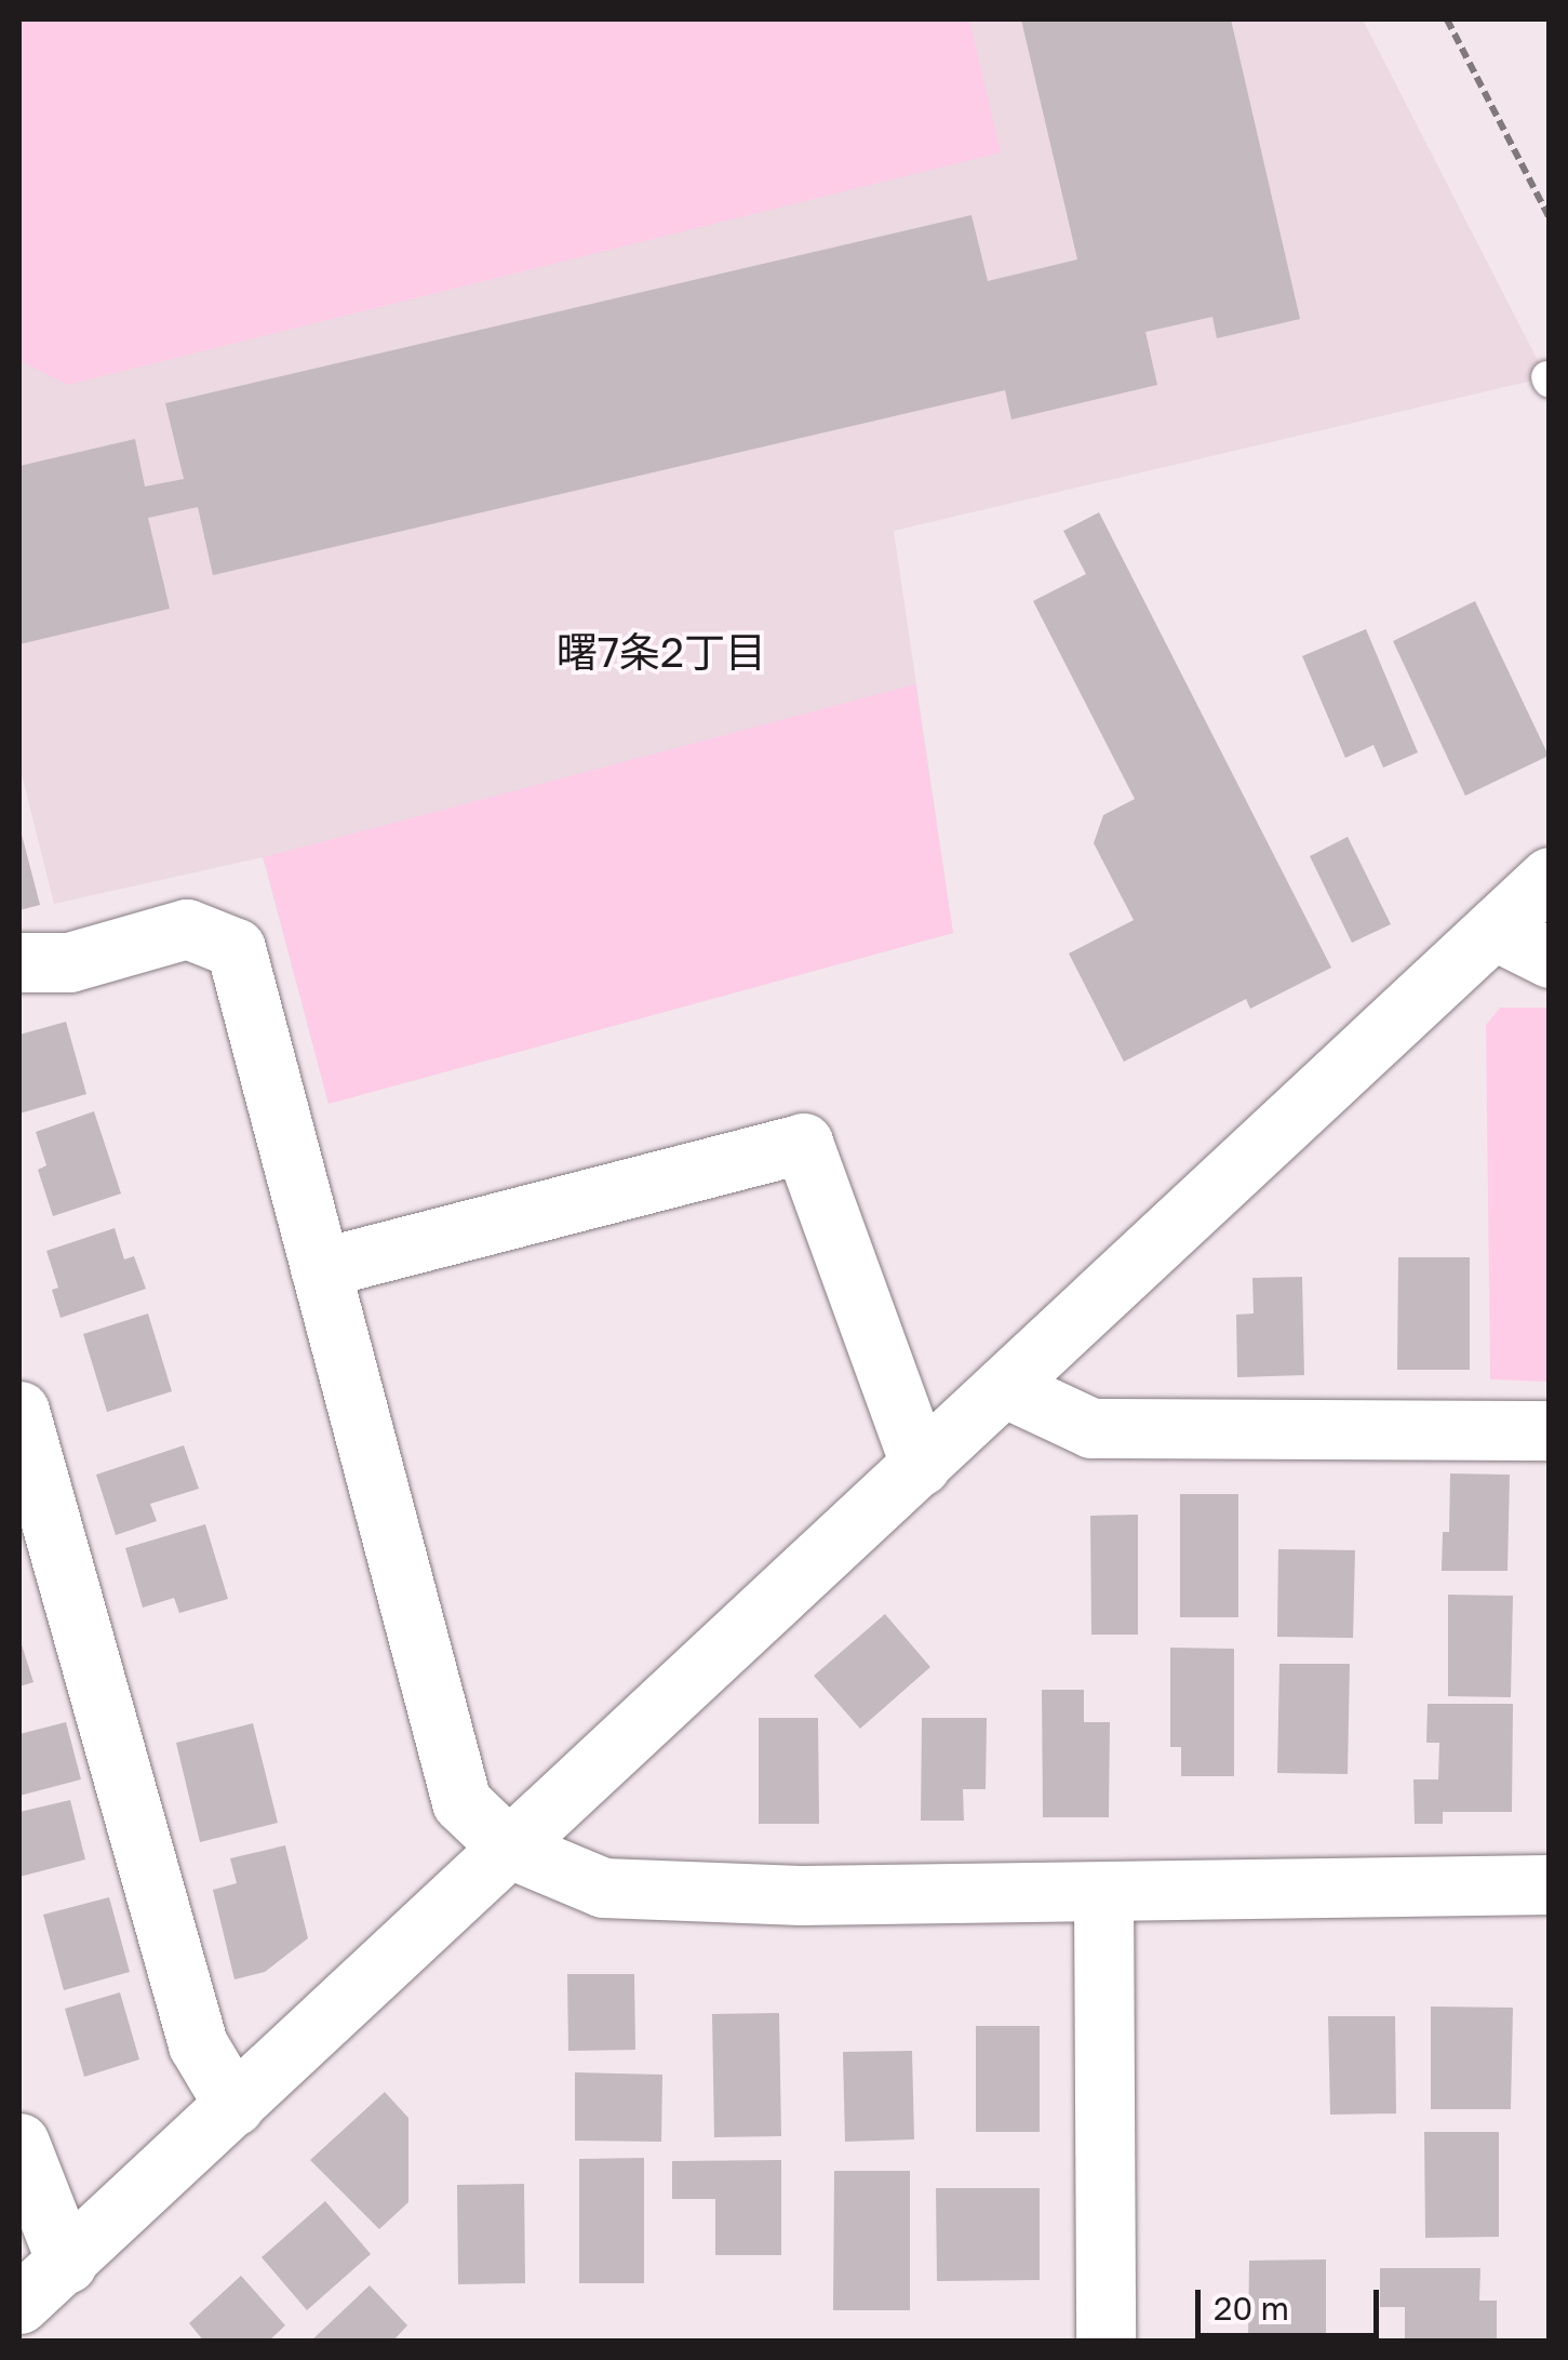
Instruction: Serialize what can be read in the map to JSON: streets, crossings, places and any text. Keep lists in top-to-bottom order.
{
  "districts": ["曙7条2丁目"],
  "scale_bar": "20 m"
}
